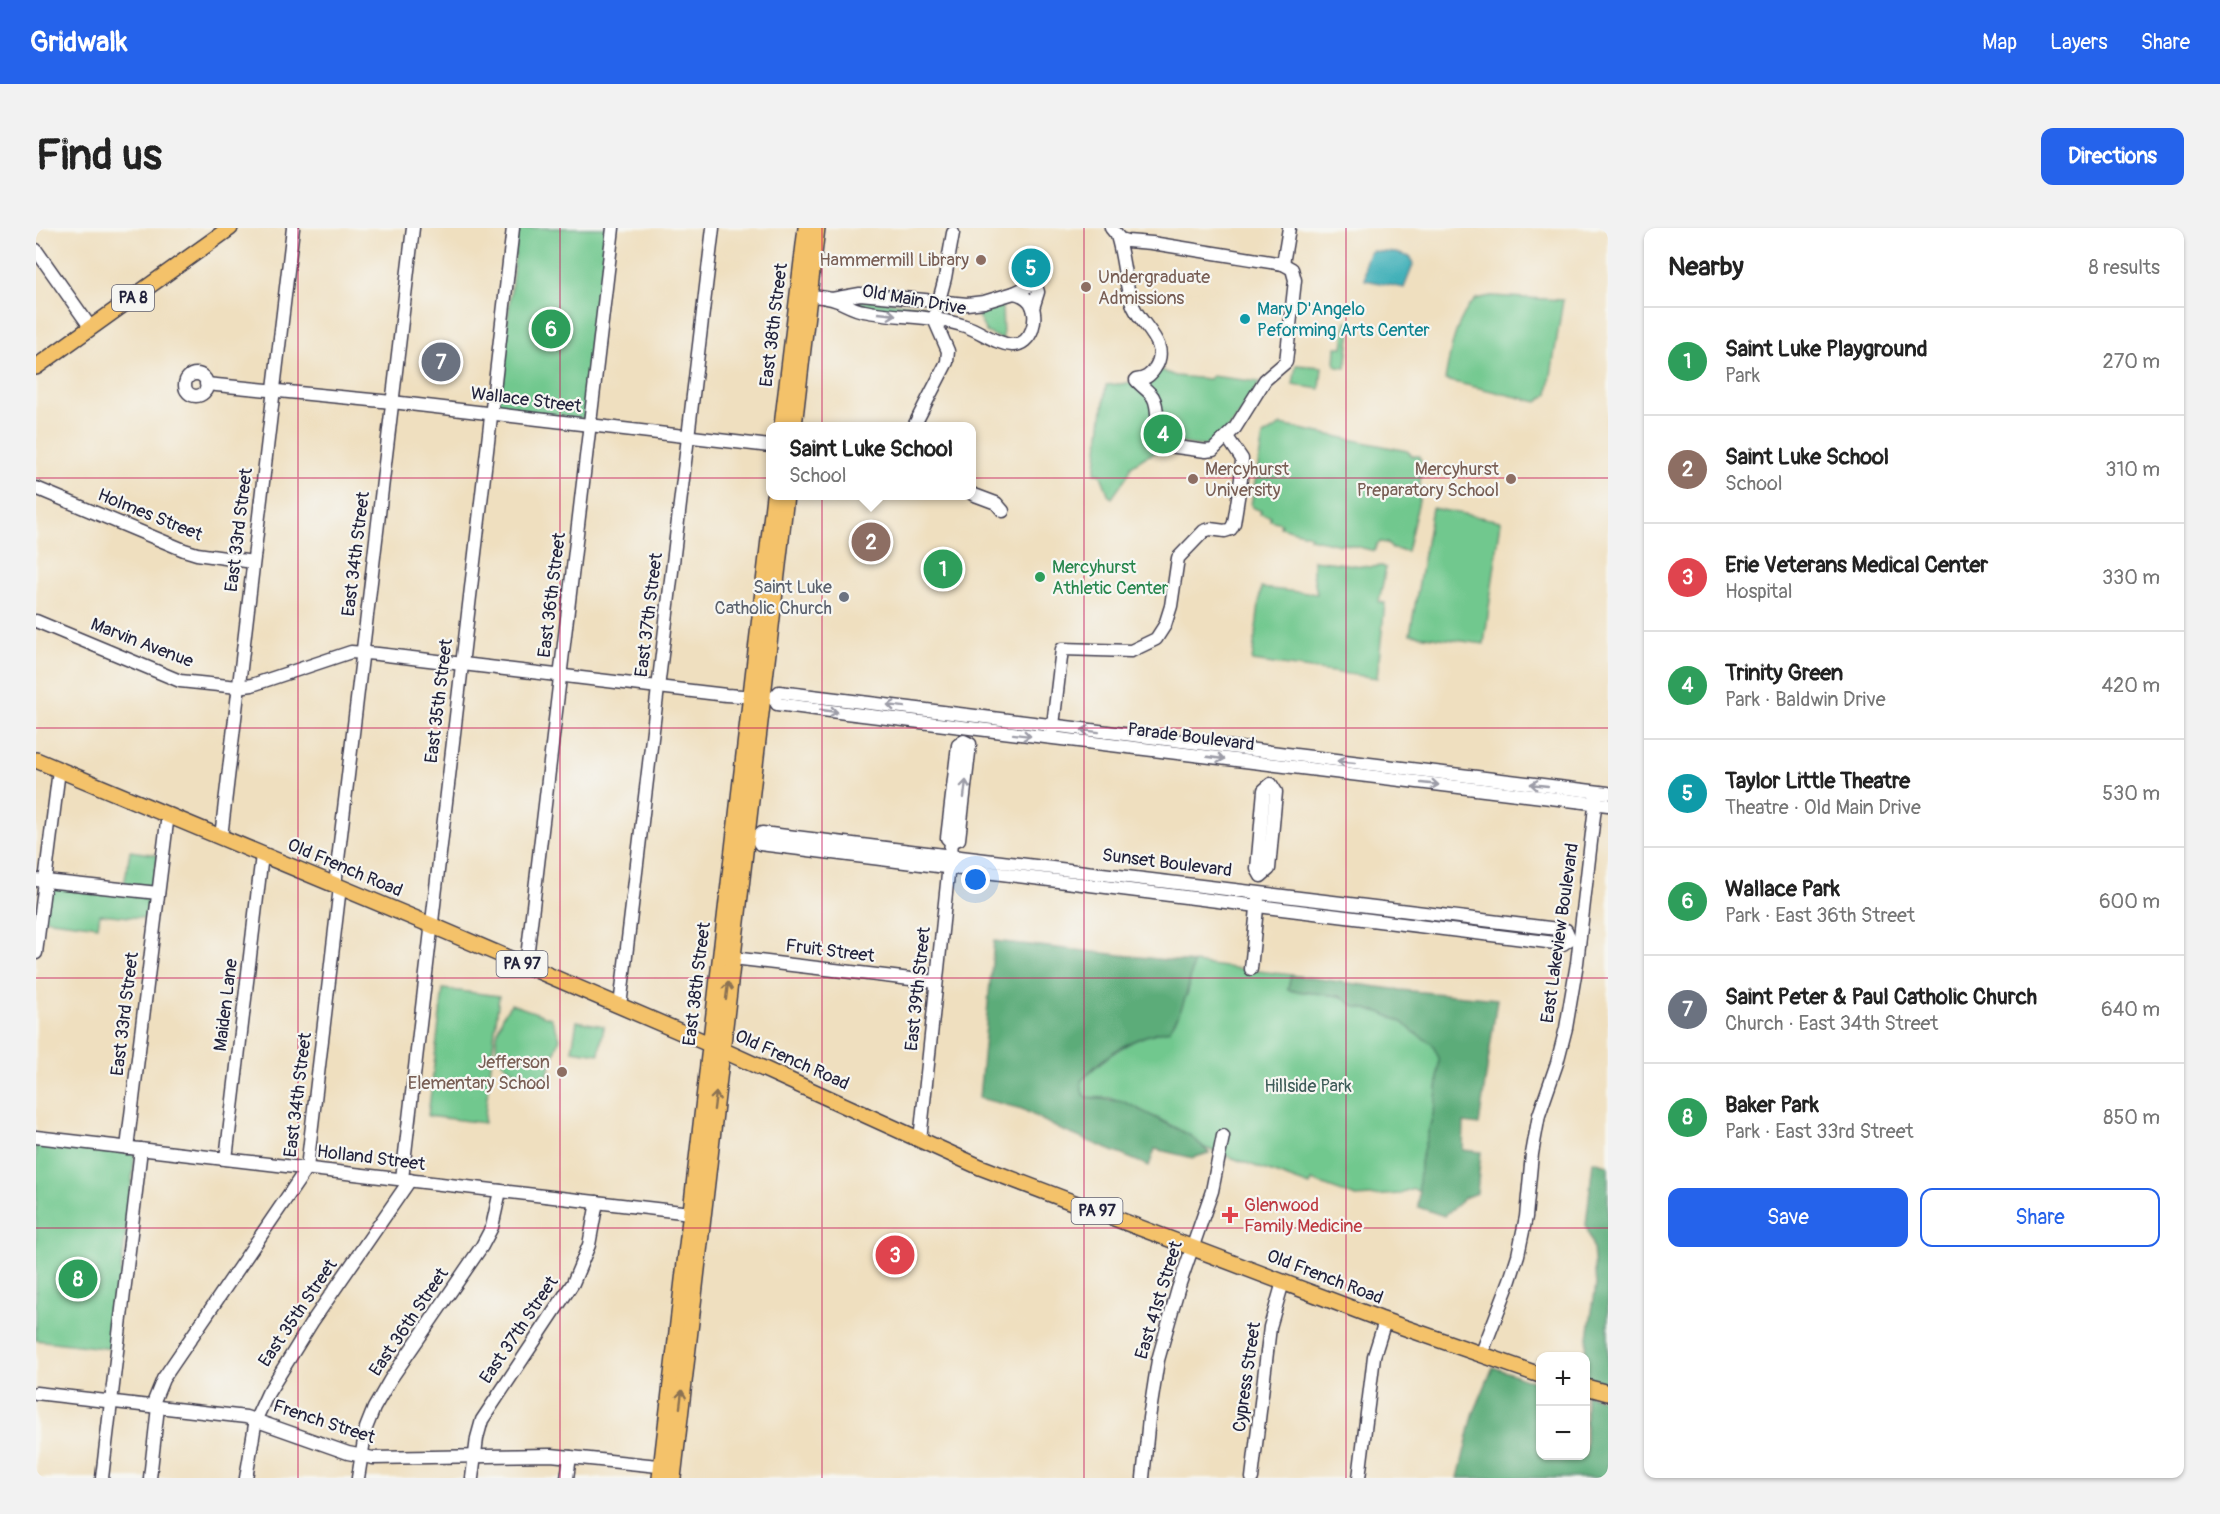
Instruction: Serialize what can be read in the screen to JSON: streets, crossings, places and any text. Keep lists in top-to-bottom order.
{
  "streets": {
    "main road": [
      "PA 8",
      "East 38th Street",
      "Old French Road",
      "PA 97"
    ],
    "street": [
      "Old Main Drive",
      "Wallace Street",
      "Holmes Street",
      "East 33rd Street",
      "East 34th Street",
      "East 36th Street",
      "East 37th Street",
      "Marvin Avenue",
      "East 35th Street",
      "Parade Boulevard",
      "Sunset Boulevard",
      "East Lakeview Boulevard",
      "Fruit Street",
      "East 39th Street",
      "Maiden Lane",
      "Holland Street",
      "East 41st Street",
      "Cypress Street",
      "French Street"
    ]
  },
  "crossings": [
    ["Old Main Drive", "East 38th Street"],
    ["East 38th Street", "Marvin Avenue"],
    ["East 38th Street", "Parade Boulevard"],
    ["East 38th Street", "Sunset Boulevard"],
    ["East 38th Street", "Old French Road"],
    ["East 38th Street", "Fruit Street"],
    ["East 38th Street", "Holland Street"],
    ["East 38th Street", "French Street"],
    ["Wallace Street", "East 33rd Street"],
    ["Wallace Street", "East 34th Street"],
    ["Wallace Street", "East 36th Street"],
    ["Wallace Street", "East 37th Street"],
    ["Wallace Street", "East 35th Street"],
    ["Holmes Street", "East 33rd Street"],
    ["East 33rd Street", "Marvin Avenue"],
    ["East 33rd Street", "Old French Road"],
    ["East 33rd Street", "Holland Street"],
    ["East 34th Street", "Marvin Avenue"],
    ["East 34th Street", "Old French Road"],
    ["East 34th Street", "Holland Street"],
    ["East 34th Street", "French Street"],
    ["East 36th Street", "Marvin Avenue"],
    ["East 36th Street", "Old French Road"],
    ["East 36th Street", "Holland Street"],
    ["East 36th Street", "French Street"],
    ["East 37th Street", "Marvin Avenue"],
    ["East 37th Street", "Old French Road"],
    ["East 37th Street", "Holland Street"],
    ["East 37th Street", "French Street"],
    ["Marvin Avenue", "East 35th Street"],
    ["Marvin Avenue", "Parade Boulevard"],
    ["East 35th Street", "Old French Road"],
    ["East 35th Street", "Holland Street"],
    ["East 35th Street", "French Street"],
    ["Parade Boulevard", "East Lakeview Boulevard"],
    ["Parade Boulevard", "East 39th Street"],
    ["Sunset Boulevard", "East Lakeview Boulevard"],
    ["Sunset Boulevard", "East 39th Street"],
    ["Old French Road", "East Lakeview Boulevard"],
    ["Old French Road", "East 39th Street"],
    ["Old French Road", "Maiden Lane"],
    ["Old French Road", "East 41st Street"],
    ["Old French Road", "Cypress Street"],
    ["Fruit Street", "East 39th Street"],
    ["Maiden Lane", "Holland Street"]
  ],
  "parks": ["Hillside Park"],
  "places": {
    "other": [
      "Hammermill Library",
      "Undergraduate Admissions",
      "Mary D'Angelo Peforming Arts Center",
      "Mercyhurst University",
      "Mercyhurst Preparatory School",
      "Mercyhurst Athletic Center",
      "Saint Luke Catholic Church",
      "Jefferson Elementary School"
    ],
    "health": ["Glenwood Family Medicine"]
  },
  "page": {
    "header": "Gridwalk",
    "nav": ["Map", "Layers", "Share"],
    "buttons": [
      "Directions",
      ["Save", "Share"]
    ],
    "title": "Find us",
    "heading": ["Nearby", "8 results"],
    "pins": [
      "5",
      "6",
      "7",
      "4",
      "2",
      "1",
      "3",
      "8"
    ],
    "list": [
      {
        "mark": "1",
        "name": "Saint Luke Playground",
        "note": "Park",
        "value": "270 m"
      },
      {
        "mark": "2",
        "name": "Saint Luke School",
        "note": "School",
        "value": "310 m"
      },
      {
        "mark": "3",
        "name": "Erie Veterans Medical Center",
        "note": "Hospital",
        "value": "330 m"
      },
      {
        "mark": "4",
        "name": "Trinity Green",
        "note": "Park · Baldwin Drive",
        "value": "420 m"
      },
      {
        "mark": "5",
        "name": "Taylor Little Theatre",
        "note": "Theatre · Old Main Drive",
        "value": "530 m"
      },
      {
        "mark": "6",
        "name": "Wallace Park",
        "note": "Park · East 36th Street",
        "value": "600 m"
      },
      {
        "mark": "7",
        "name": "Saint Peter & Paul Catholic Church",
        "note": "Church · East 34th Street",
        "value": "640 m"
      },
      {
        "mark": "8",
        "name": "Baker Park",
        "note": "Park · East 33rd Street",
        "value": "850 m"
      }
    ],
    "popup": ["Saint Luke School", "School"],
    "map_buttons": ["+", "−"]
  }
}
